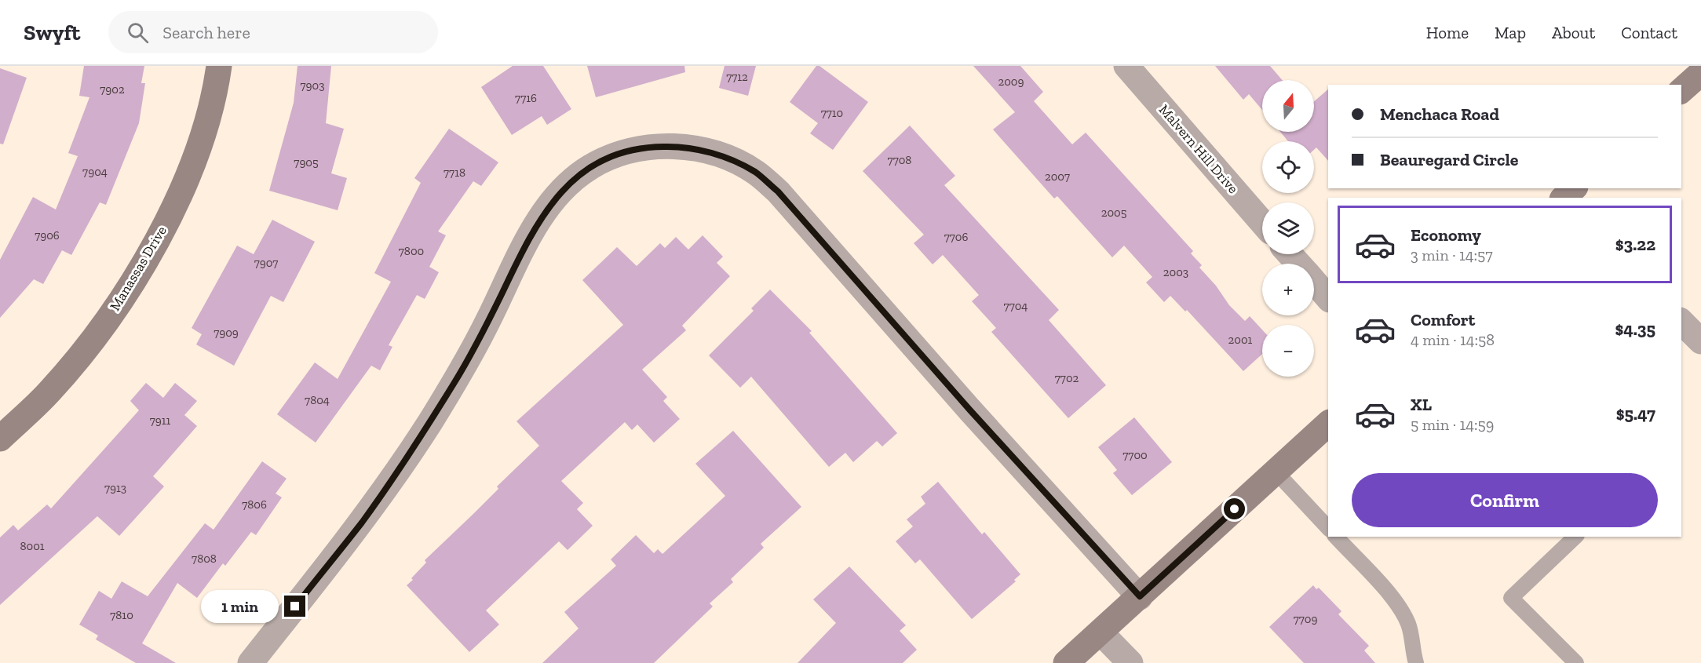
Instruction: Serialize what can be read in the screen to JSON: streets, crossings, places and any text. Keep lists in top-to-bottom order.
{
  "streets": {
    "street": ["Malvern Hill Drive", "Manassas Drive"]
  },
  "house_numbers": [
    "7712",
    "2009",
    "7903",
    "7902",
    "7716",
    "7710",
    "7708",
    "7905",
    "7904",
    "7718",
    "2007",
    "2005",
    "7906",
    "7706",
    "7800",
    "7907",
    "2003",
    "7704",
    "7909",
    "2001",
    "7702",
    "7804",
    "7911",
    "7700",
    "7913",
    "7806",
    "8001",
    "7808",
    "7810",
    "7709"
  ],
  "north": "top",
  "page": {
    "header": "Swyft",
    "search": "Search here",
    "nav": [
      "Home",
      "Map",
      "About",
      "Contact"
    ],
    "map_buttons": ["+", "−"],
    "banner": ["Menchaca Road", "Beauregard Circle"],
    "list": [
      {
        "name": "Economy",
        "note": "3 min · 14:57",
        "value": "$3.22"
      },
      {
        "name": "Comfort",
        "note": "4 min · 14:58",
        "value": "$4.35"
      },
      {
        "name": "XL",
        "note": "5 min · 14:59",
        "value": "$5.47"
      }
    ],
    "buttons": "Confirm",
    "bubble": "1 min"
  }
}
